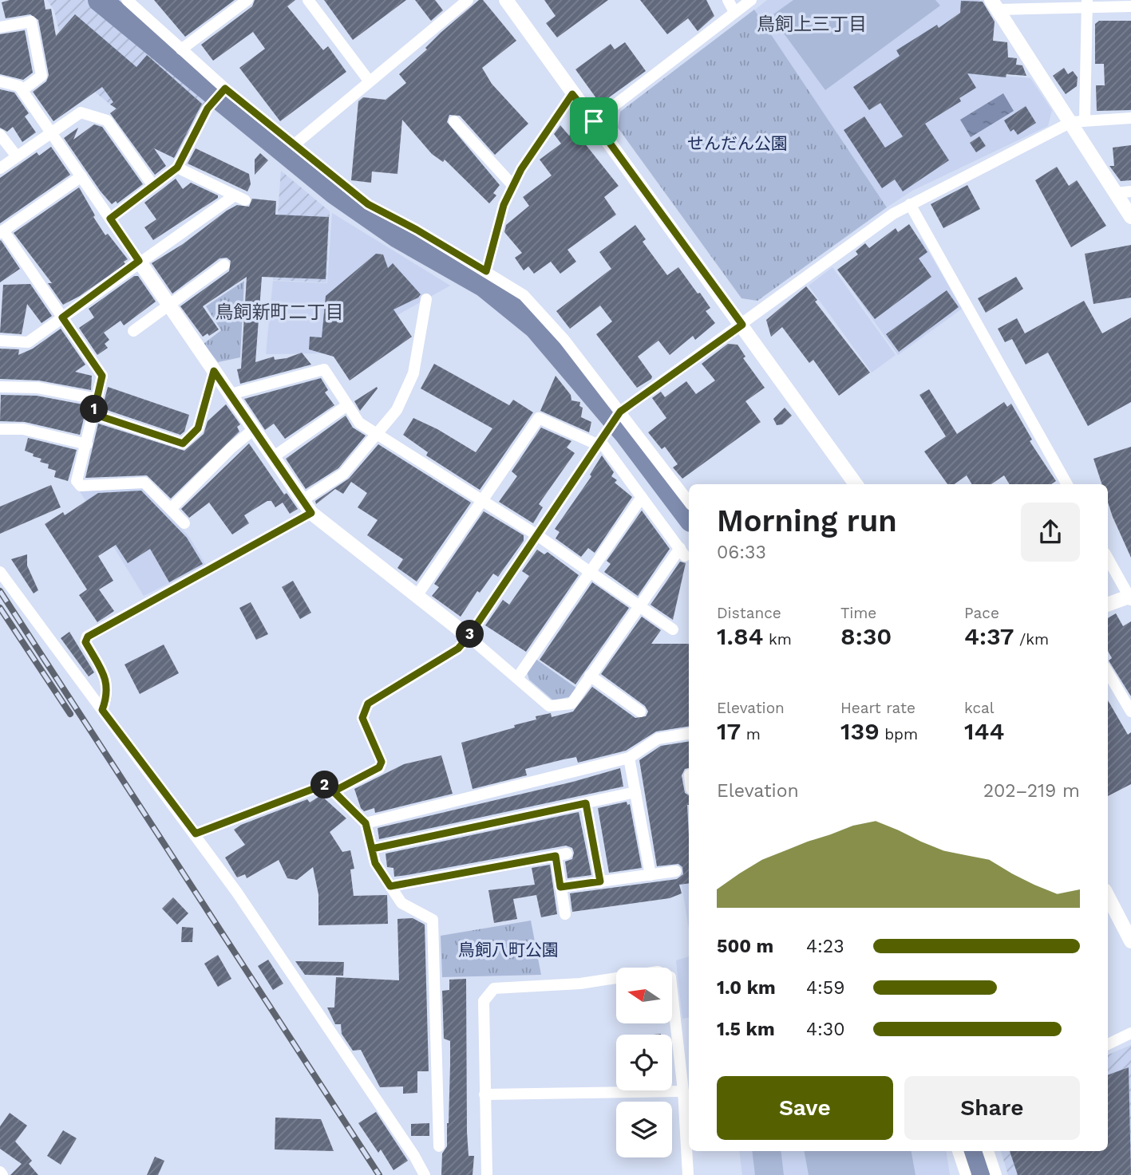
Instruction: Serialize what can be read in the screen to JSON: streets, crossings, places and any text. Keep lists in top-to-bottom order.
{
  "districts": ["鳥飼上三丁目", "鳥飼新町二丁目"],
  "parks": ["せんだん公園", "鳥飼八町公園"],
  "north": "left",
  "page": {
    "pins": ["1", "3", "2"],
    "heading": ["Morning run", "06:33"],
    "stats": [
      ["Distance", "1.84 km"],
      ["Time", "8:30"],
      ["Pace", "4:37 /km"],
      ["Elevation", "17 m"],
      ["Heart rate", "139 bpm"],
      ["kcal", "144"]
    ],
    "chart": ["Elevation", "202–219 m"],
    "list": [
      {
        "name": "500 m",
        "note": "4:23"
      },
      {
        "name": "1.0 km",
        "note": "4:59"
      },
      {
        "name": "1.5 km",
        "note": "4:30"
      }
    ],
    "buttons": ["Save", "Share"]
  }
}
